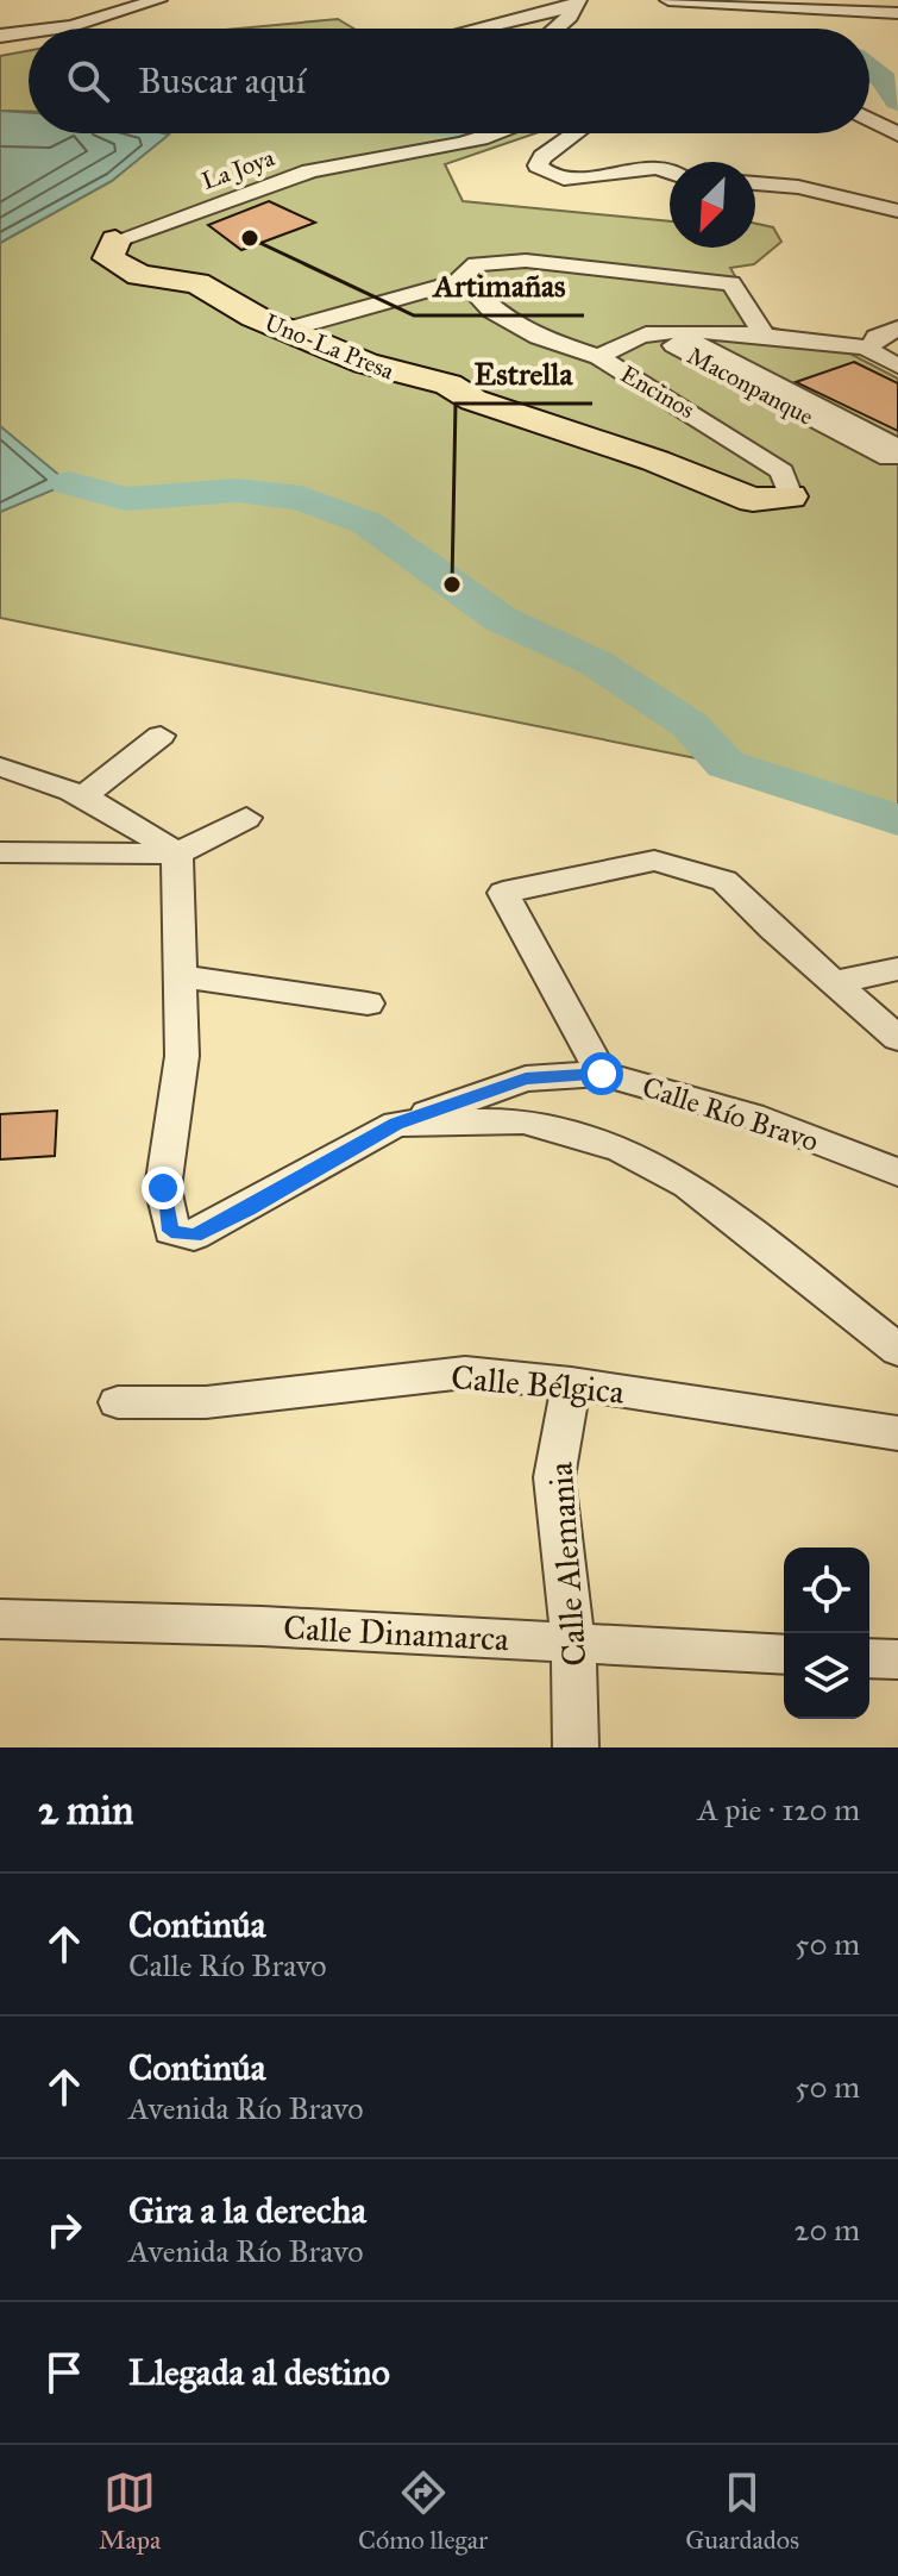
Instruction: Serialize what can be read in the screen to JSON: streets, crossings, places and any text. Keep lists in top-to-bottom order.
{
  "streets": {
    "highway": ["Uno-La Presa"],
    "street": [
      "La Joya",
      "Maconpanque",
      "Encinos",
      "Calle Río Bravo",
      "Calle Bélgica",
      "Calle Alemania",
      "Calle Dinamarca"
    ]
  },
  "crossings": [
    ["La Joya", "Uno-La Presa"],
    ["Uno-La Presa", "Encinos"],
    ["Calle Bélgica", "Calle Alemania"],
    ["Calle Alemania", "Calle Dinamarca"]
  ],
  "places": ["Artimañas", "Estrella"],
  "north": "bottom left",
  "page": {
    "search": "Buscar aquí",
    "heading": ["2 min", "A pie · 120 m"],
    "list": [
      ["Continúa", "Calle Río Bravo", "50 m"],
      ["Continúa", "Avenida Río Bravo", "50 m"],
      ["Gira a la derecha", "Avenida Río Bravo", "20 m"],
      "Llegada al destino"
    ],
    "nav": ["Mapa", "Cómo llegar", "Guardados"]
  }
}
